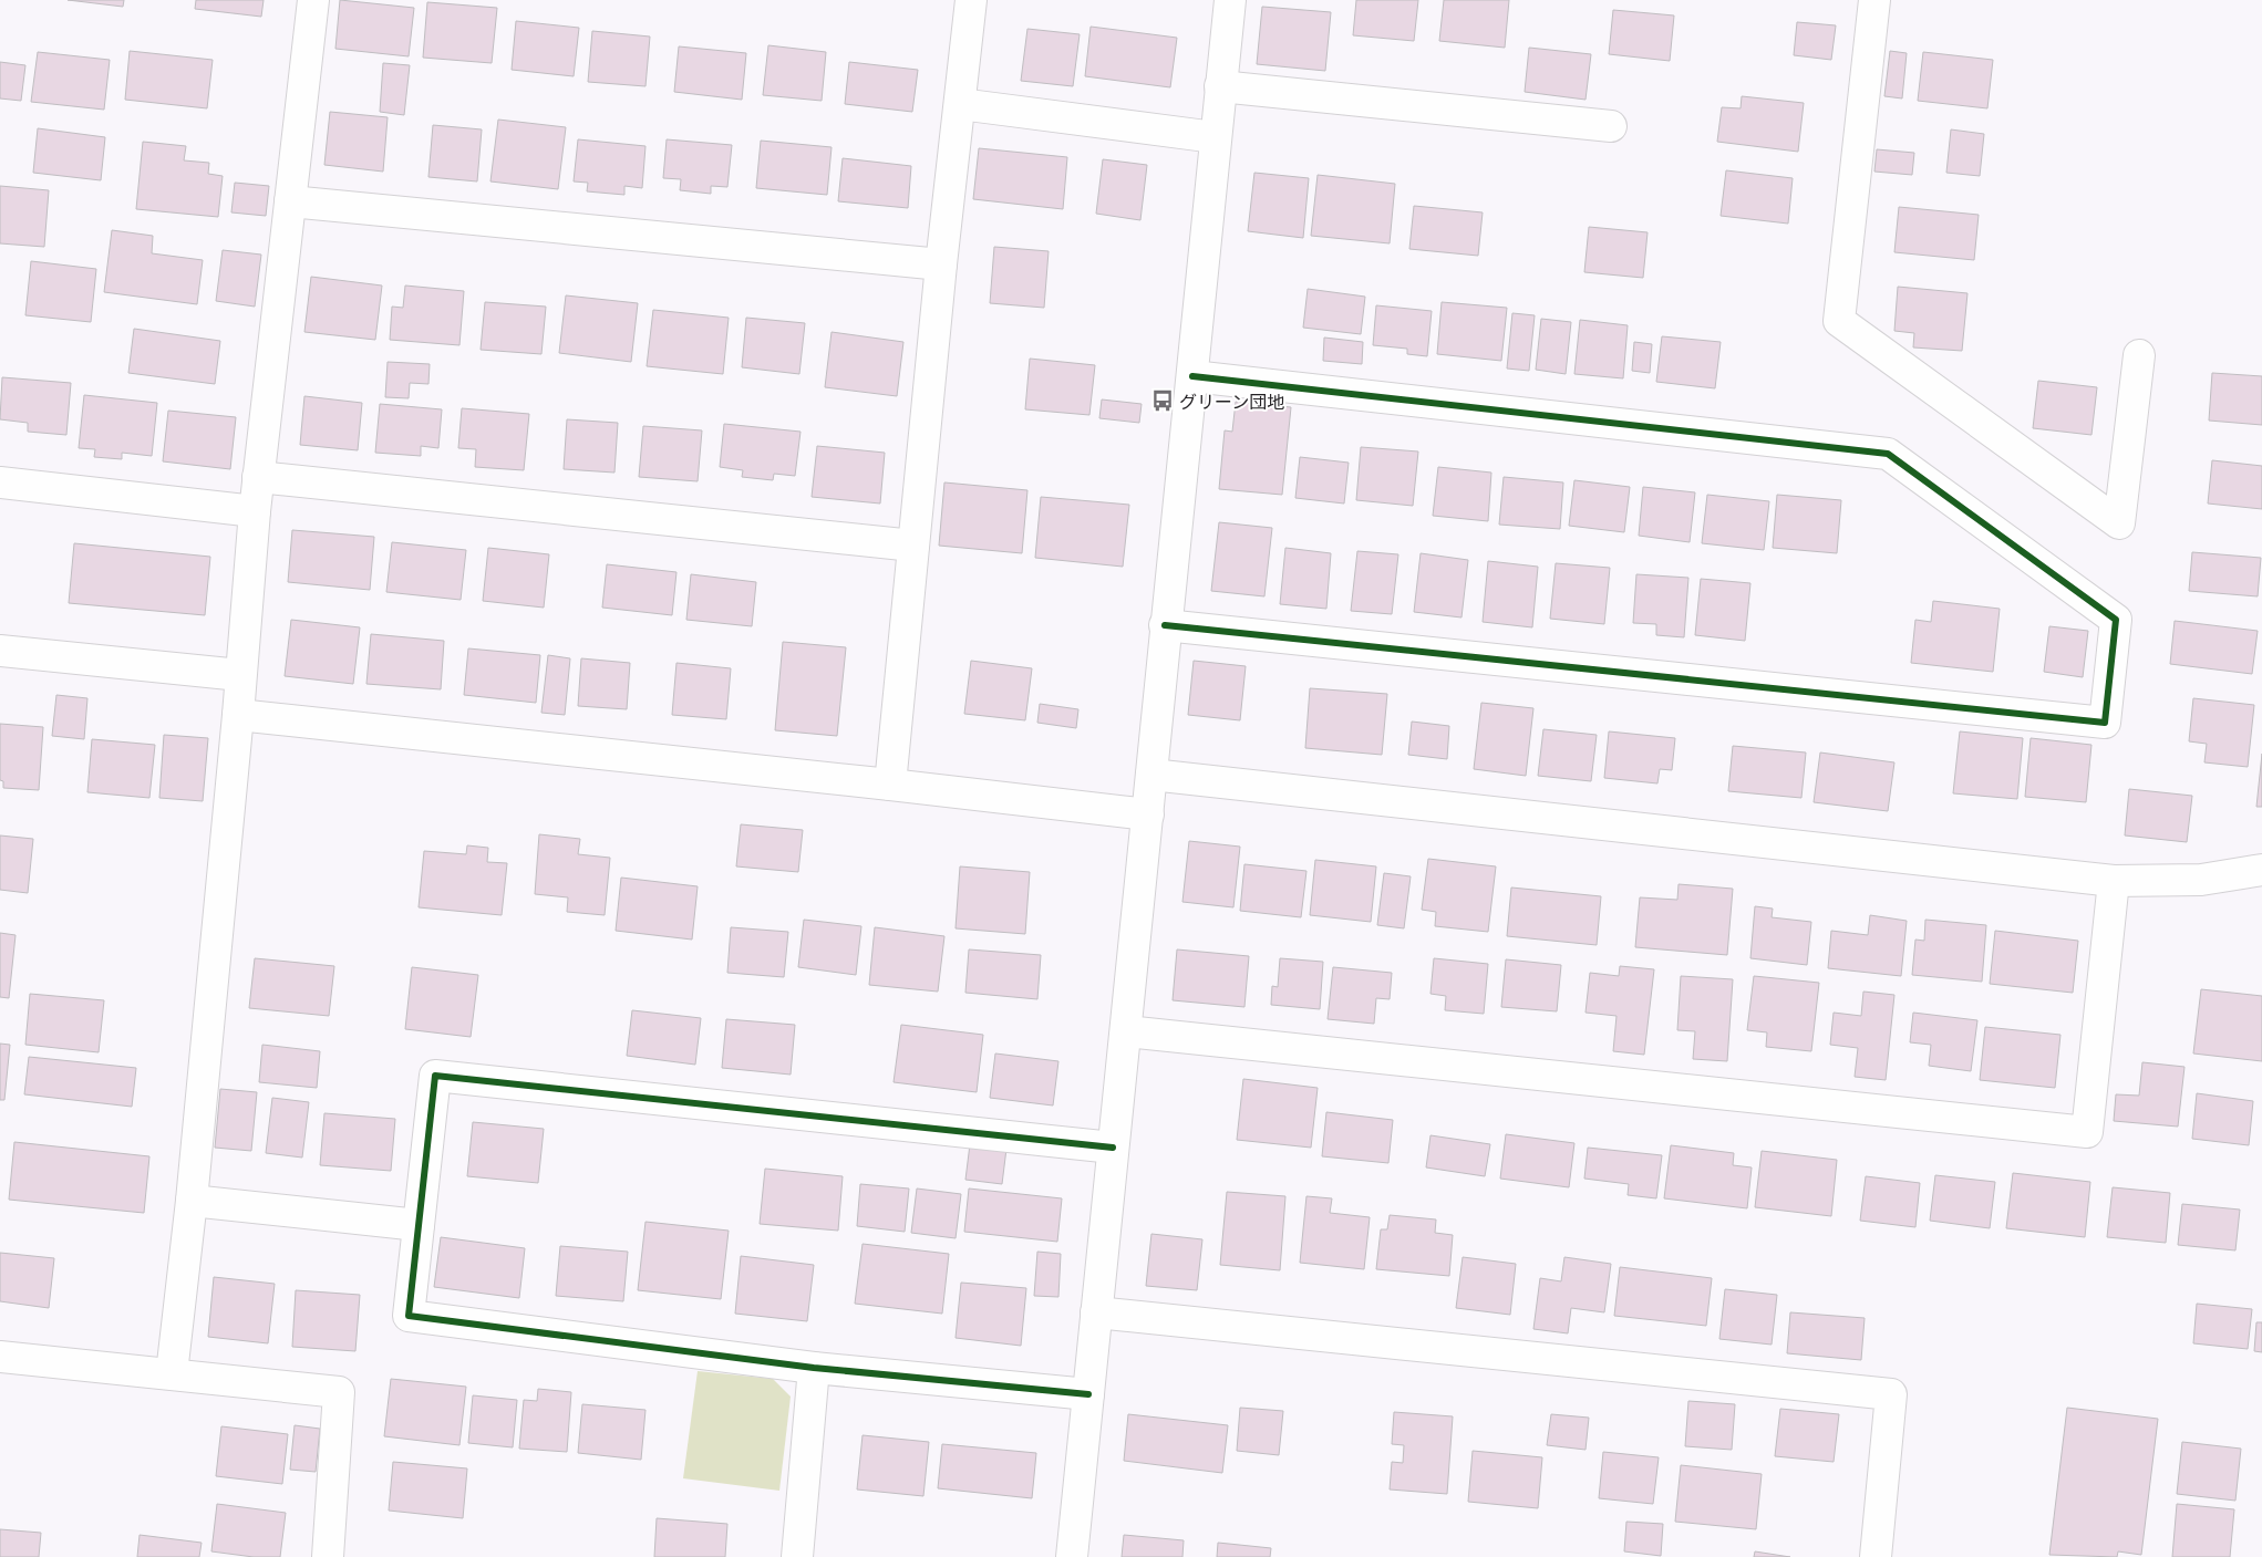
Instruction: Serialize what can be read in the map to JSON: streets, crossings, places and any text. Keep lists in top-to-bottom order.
{
  "places": {
    "bus stop": ["グリーン団地"]
  }
}
